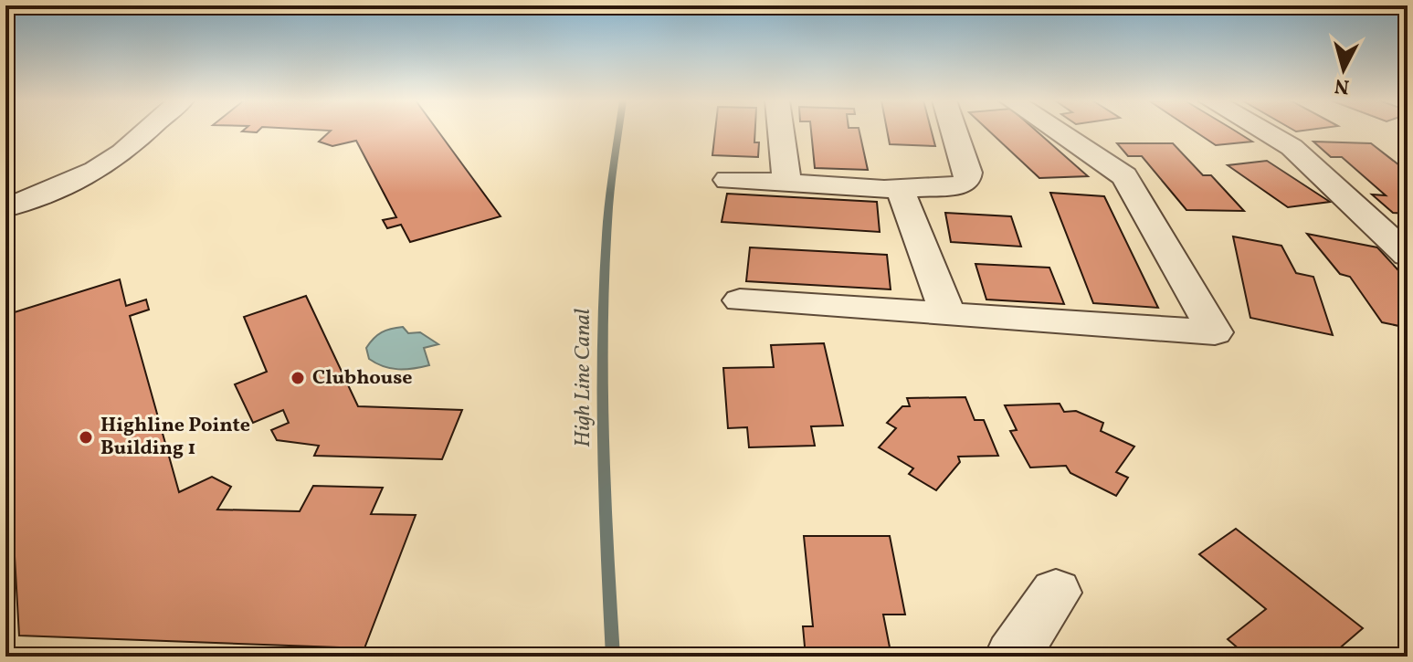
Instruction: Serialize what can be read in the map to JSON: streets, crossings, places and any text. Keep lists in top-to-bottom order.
{
  "water": ["High Line Canal"],
  "places": ["Clubhouse", "Highline Pointe Building 1"],
  "north": "bottom"
}
